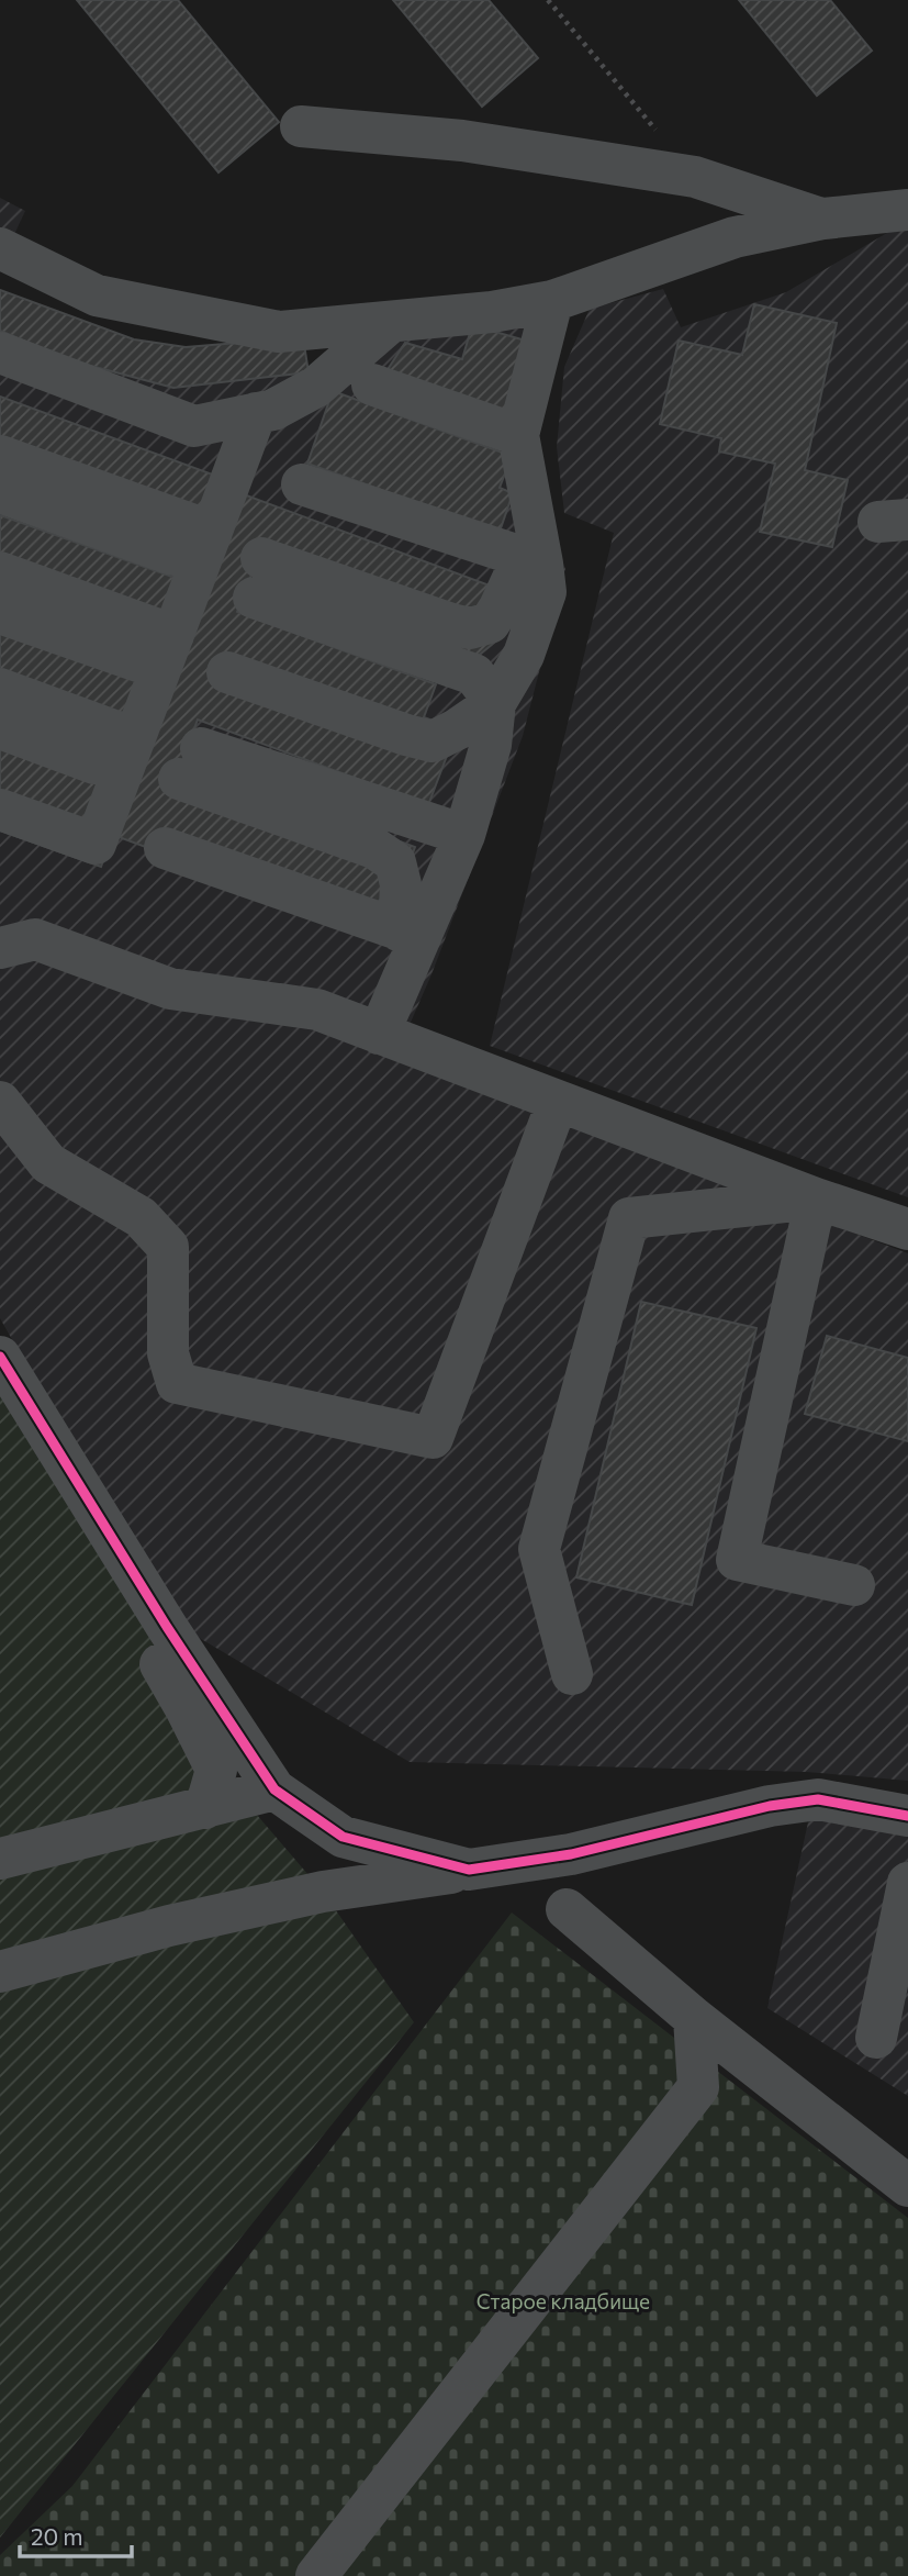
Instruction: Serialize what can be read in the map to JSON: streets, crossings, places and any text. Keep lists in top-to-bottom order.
{
  "parks": ["Старое кладбище"],
  "scale_bar": "20 m"
}
